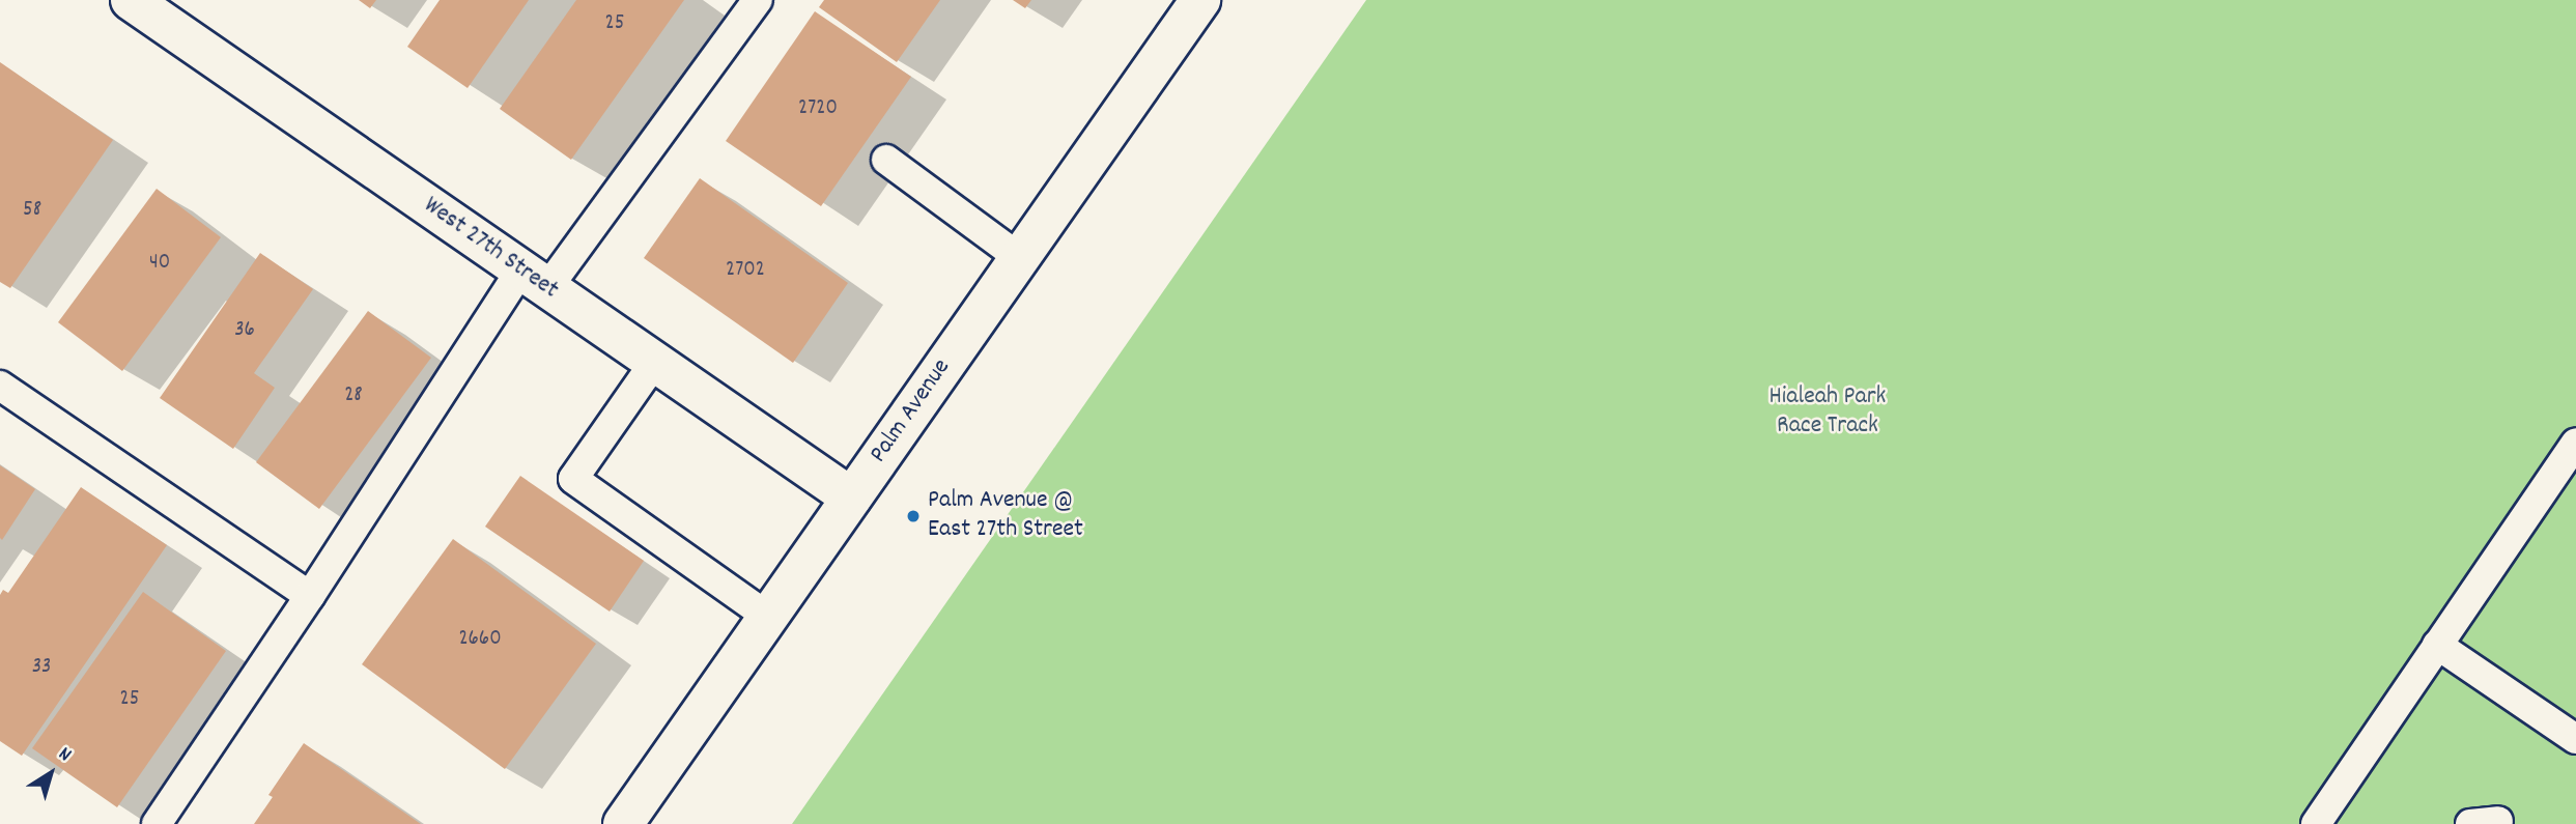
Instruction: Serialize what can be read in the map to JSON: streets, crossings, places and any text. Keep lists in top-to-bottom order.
{
  "streets": {
    "main road": ["West 27th Street", "Palm Avenue"]
  },
  "crossings": [
    ["West 27th Street", "Palm Avenue"]
  ],
  "parks": ["Hialeah Park Race Track"],
  "places": ["Palm Avenue @ East 27th Street"],
  "house_numbers": [
    "25",
    "2720",
    "58",
    "40",
    "2702",
    "36",
    "28",
    "2660",
    "33",
    "25"
  ],
  "north": "top right"
}
